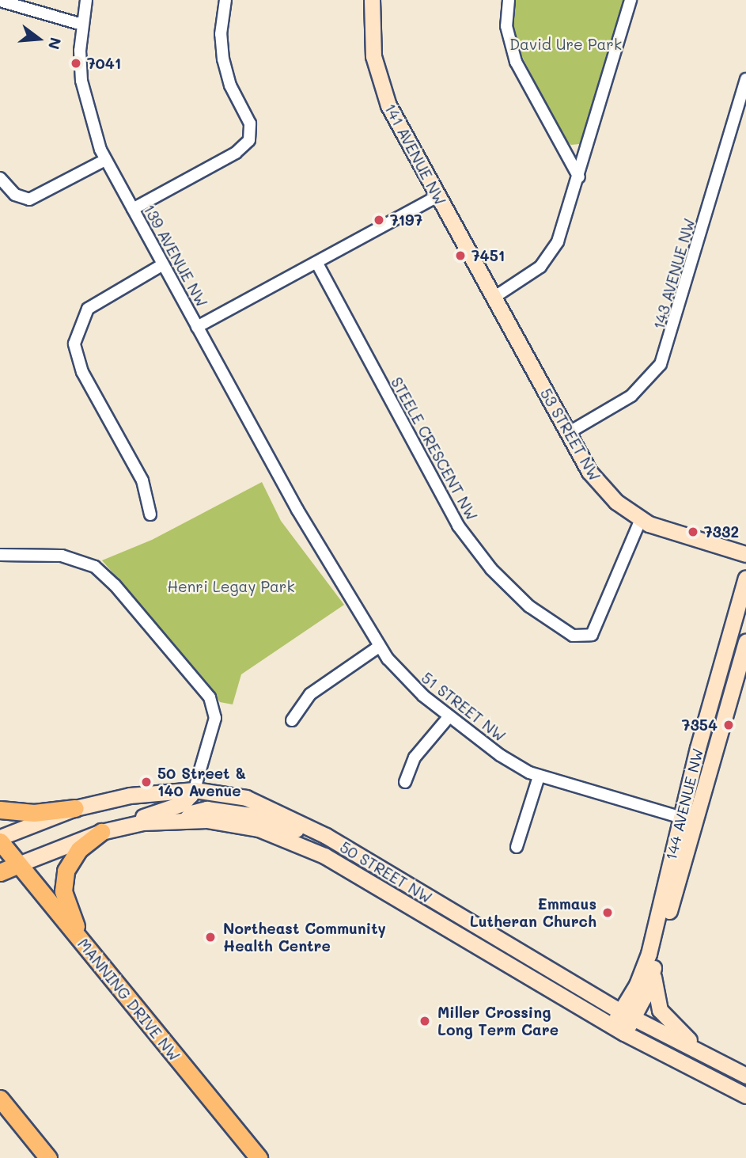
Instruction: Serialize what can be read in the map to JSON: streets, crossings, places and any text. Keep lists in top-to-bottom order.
{
  "streets": {
    "main road": [
      "141 AVENUE NW",
      "53 STREET NW",
      "144 AVENUE NW",
      "50 STREET NW",
      "MANNING DRIVE NW"
    ],
    "street": [
      "139 AVENUE NW",
      "143 AVENUE NW",
      "STEELE CRESCENT NW",
      "51 STREET NW"
    ]
  },
  "crossings": [
    ["141 AVENUE NW", "53 STREET NW"],
    ["139 AVENUE NW", "51 STREET NW"],
    ["143 AVENUE NW", "53 STREET NW"],
    ["53 STREET NW", "STEELE CRESCENT NW"],
    ["51 STREET NW", "144 AVENUE NW"],
    ["144 AVENUE NW", "50 STREET NW"],
    ["50 STREET NW", "MANNING DRIVE NW"]
  ],
  "parks": ["David Ure Park", "Henri Legay Park"],
  "places": [
    "7041",
    "7197",
    "7451",
    "7332",
    "7354",
    "50 Street & 140 Avenue",
    "Emmaus Lutheran Church",
    "Northeast Community Health Centre",
    "Miller Crossing Long Term Care"
  ],
  "north": "right"
}
